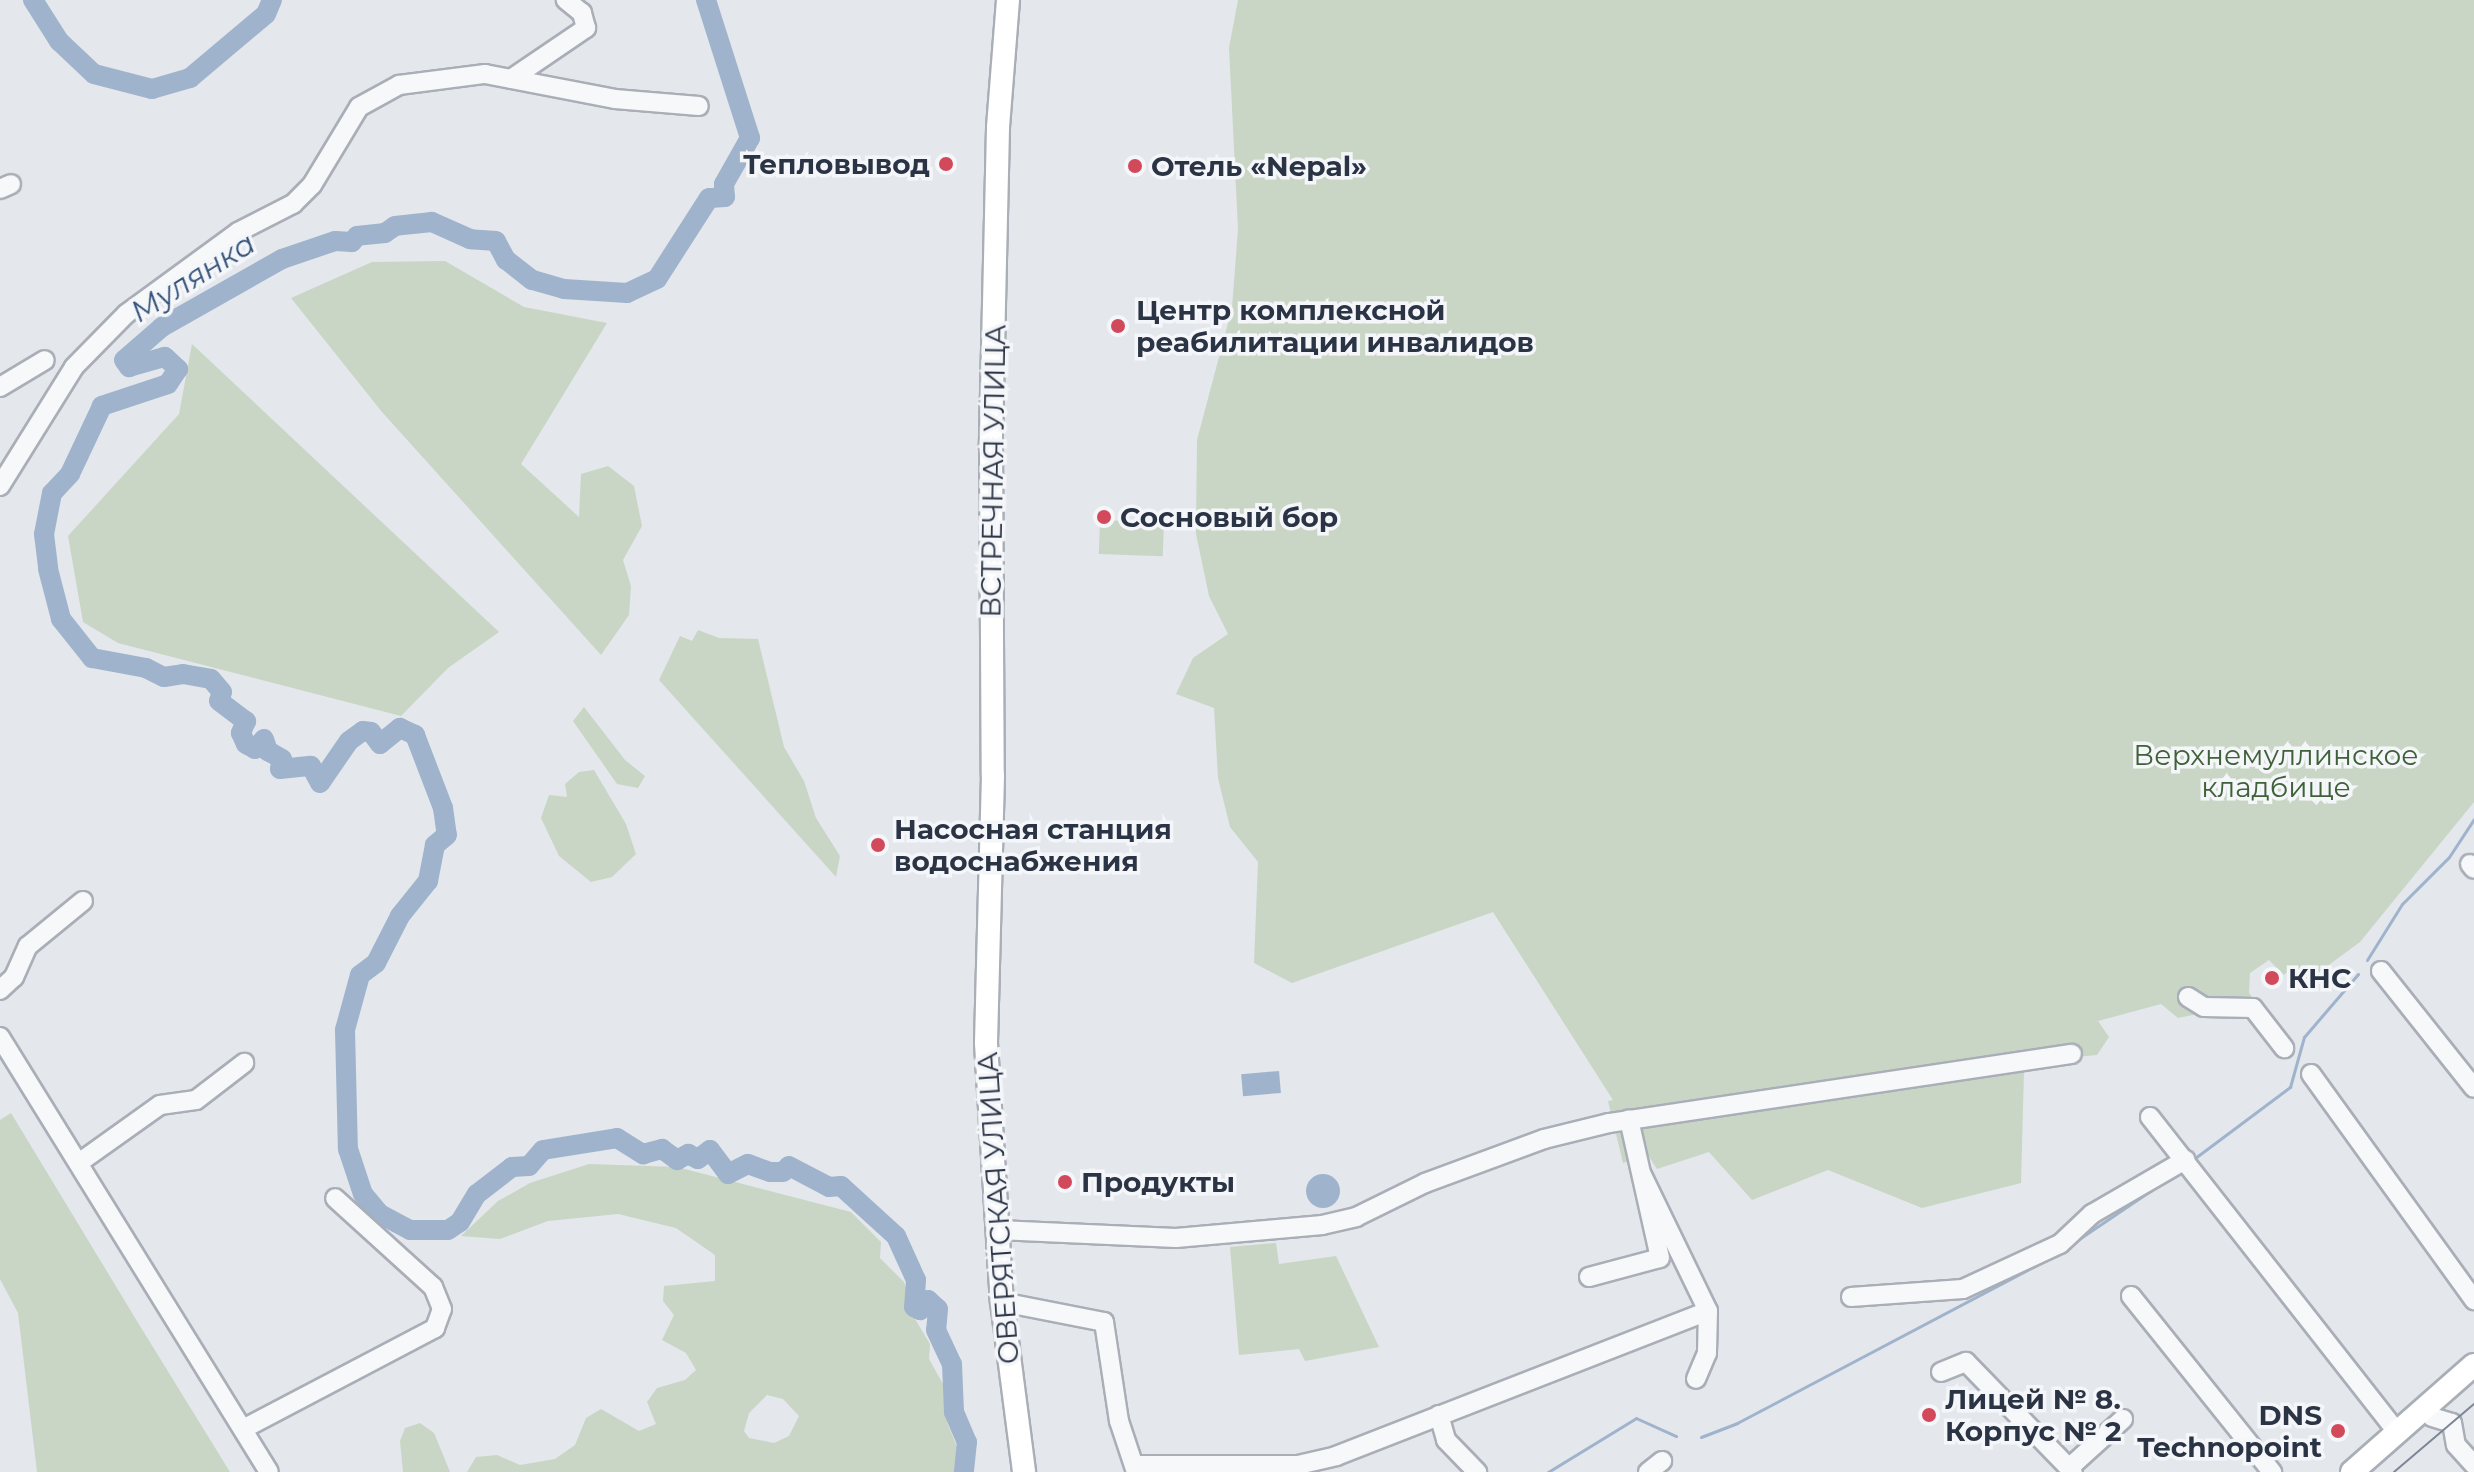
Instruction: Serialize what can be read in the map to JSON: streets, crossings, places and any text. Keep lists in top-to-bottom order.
{
  "streets": {
    "main road": ["ВСТРЕЧНАЯ УЛИЦА", "ОВЕРЯТСКАЯ УЛИЦА"]
  },
  "crossings": [
    ["ВСТРЕЧНАЯ УЛИЦА", "ОВЕРЯТСКАЯ УЛИЦА"]
  ],
  "water": ["Мулянка"],
  "parks": ["Верхнемуллинское кладбище"],
  "places": [
    "Тепловывод",
    "Отель «Nepal»",
    "Центр комплексной реабилитации инвалидов",
    "Сосновый бор",
    "Насосная станция водоснабжения",
    "КНС",
    "Пpoдукты",
    "Лицей № 8. Корпус № 2",
    "DNS Technopoint"
  ]
}
